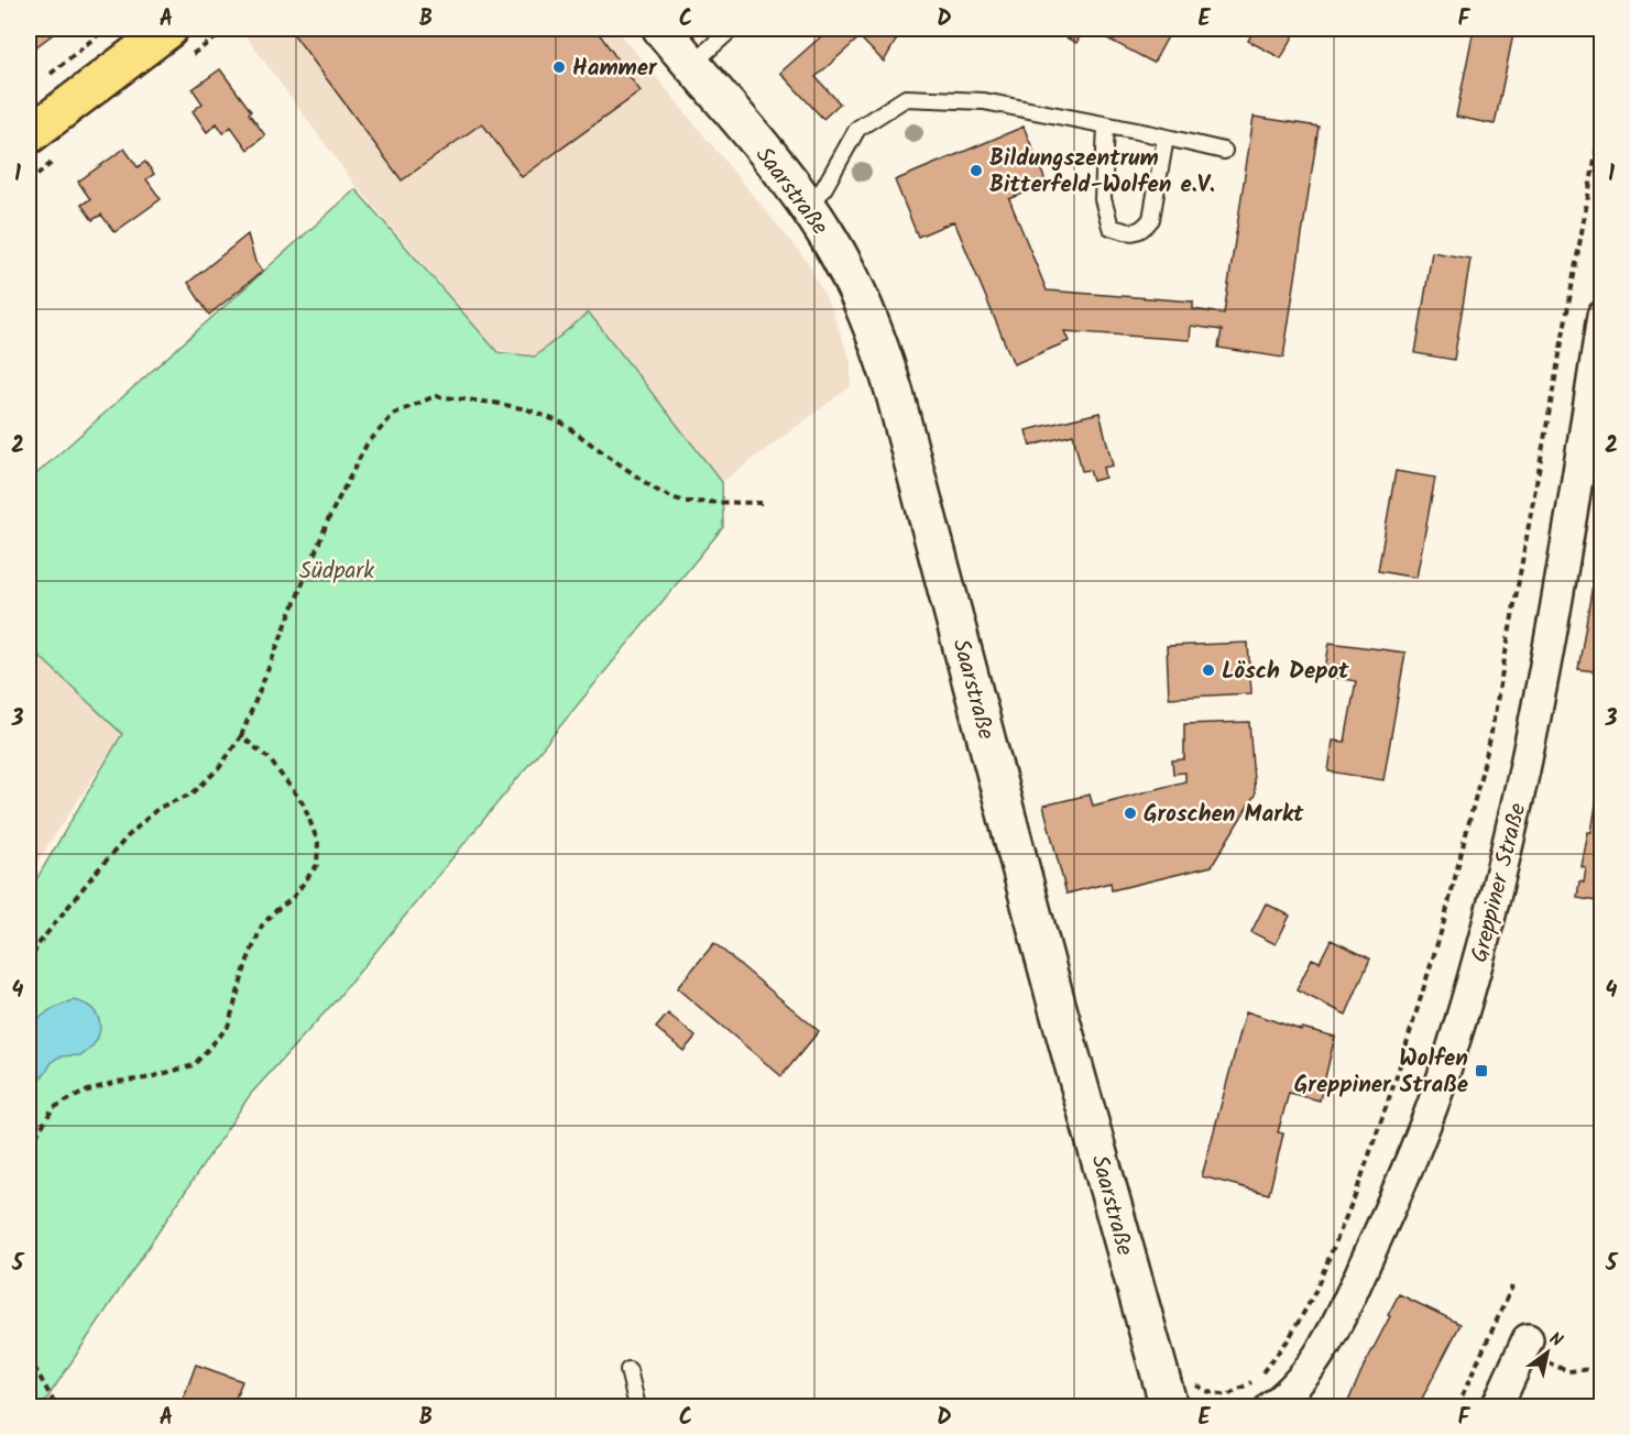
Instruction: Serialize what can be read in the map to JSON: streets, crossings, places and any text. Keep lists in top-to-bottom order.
{
  "streets": {
    "street": ["Saarstraße", "Greppiner Straße"]
  },
  "parks": ["Südpark"],
  "places": {
    "other": [
      "Hammer",
      "Bildungszentrum Bitterfeld-Wolfen e.V.",
      "Lösch Depot",
      "Groschen Markt"
    ],
    "transit": ["Wolfen Greppiner Straße"]
  },
  "north": "top right",
  "grid": {
    "columns": [
      "A",
      "B",
      "C",
      "D",
      "E",
      "F"
    ],
    "rows": [
      "1",
      "2",
      "3",
      "4",
      "5"
    ]
  }
}
